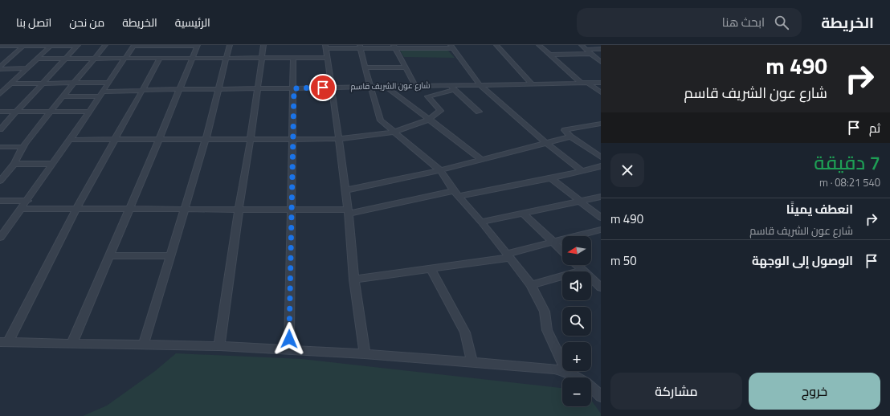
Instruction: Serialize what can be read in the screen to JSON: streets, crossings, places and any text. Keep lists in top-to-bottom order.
{
  "streets": {
    "street": ["شارع عون الشريف قاسم"]
  },
  "north": "left",
  "page": {
    "header": "الخريطة",
    "search": "ابحث هنا",
    "nav": [
      "الرئيسية",
      "الخريطة",
      "من نحن",
      "اتصل بنا"
    ],
    "turn": ["490 m", "شارع عون الشريف قاسم"],
    "then": "ثم",
    "heading": ["7 دقيقة", "540 m · 08:21"],
    "list": [
      {
        "name": "انعطف يمينًا",
        "note": "شارع عون الشريف قاسم",
        "value": "490 m"
      },
      {
        "name": "الوصول إلى الوجهة",
        "value": "50 m"
      }
    ],
    "map_buttons": ["+", "−"],
    "buttons": ["خروج", "مشاركة"]
  }
}
